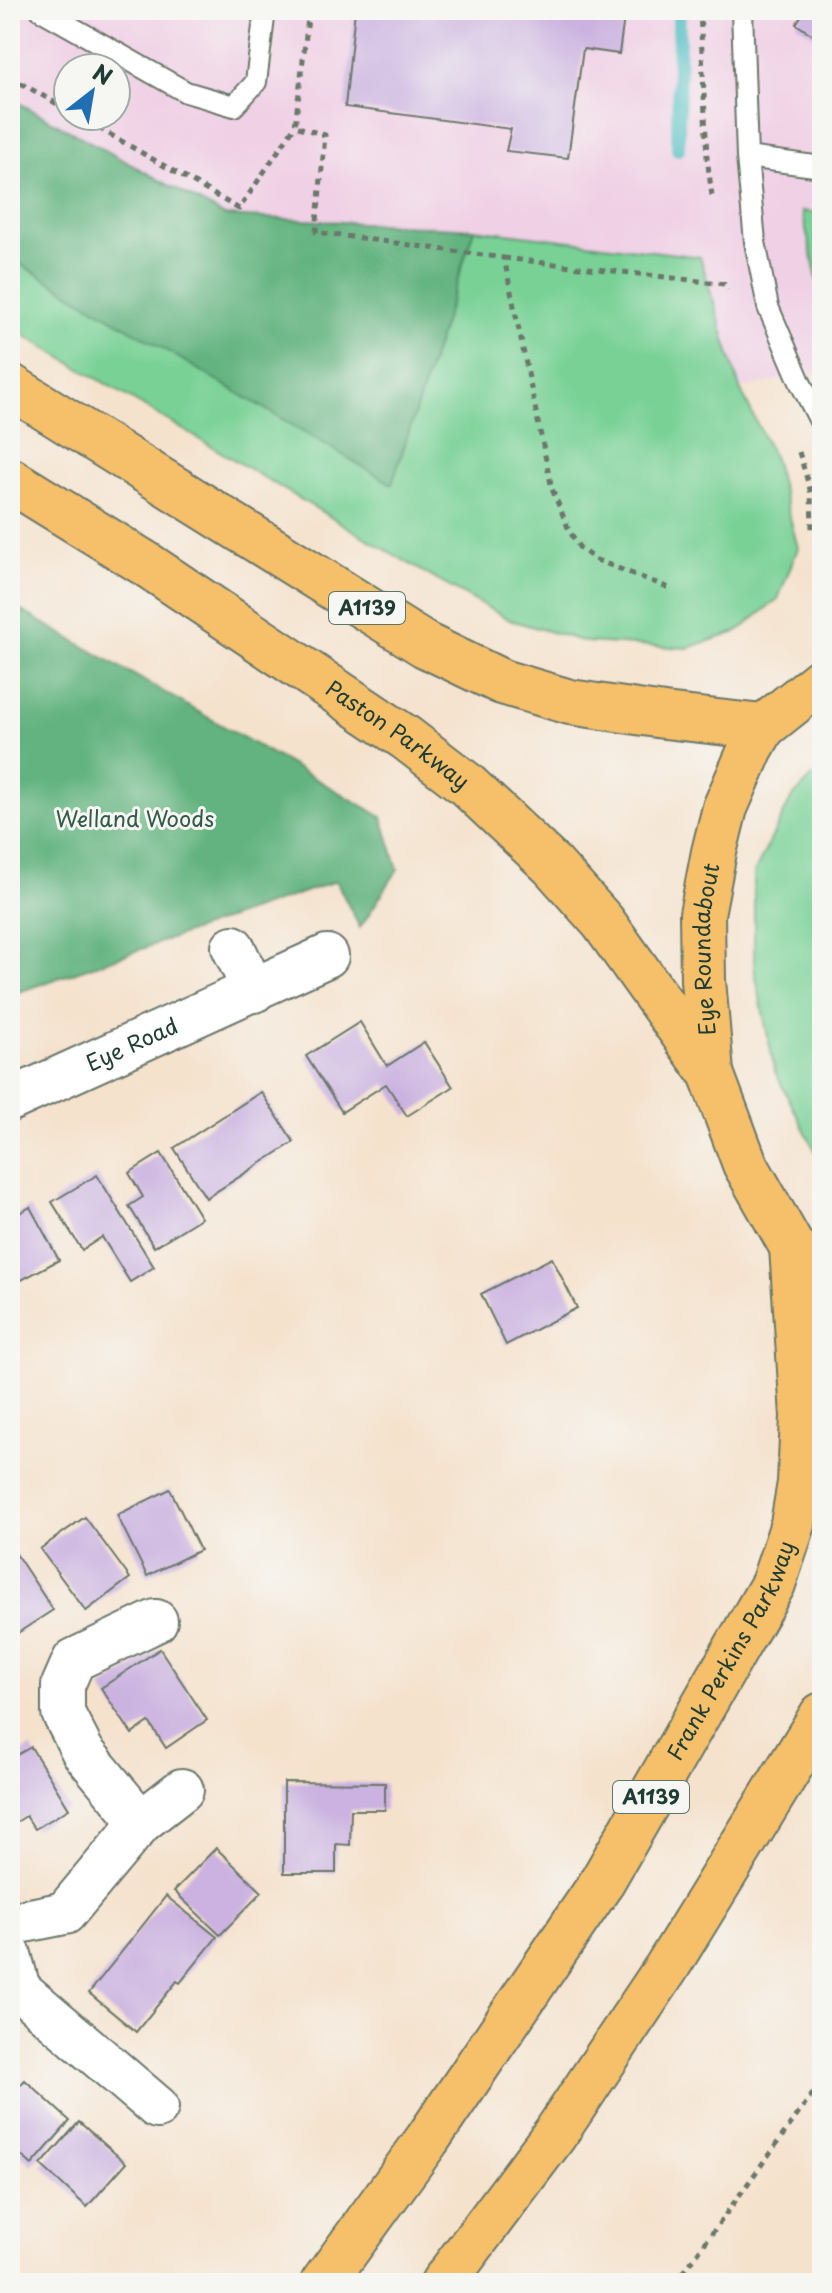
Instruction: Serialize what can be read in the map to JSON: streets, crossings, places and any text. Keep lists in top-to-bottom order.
{
  "streets": {
    "highway": [
      "A1139",
      "Paston Parkway",
      "Eye Roundabout",
      "Frank Perkins Parkway"
    ],
    "street": ["Eye Road"]
  },
  "crossings": [
    ["A1139", "Eye Roundabout"],
    ["Paston Parkway", "Eye Roundabout"],
    ["Eye Roundabout", "Frank Perkins Parkway"]
  ],
  "parks": ["Welland Woods"],
  "north": "top right"
}
